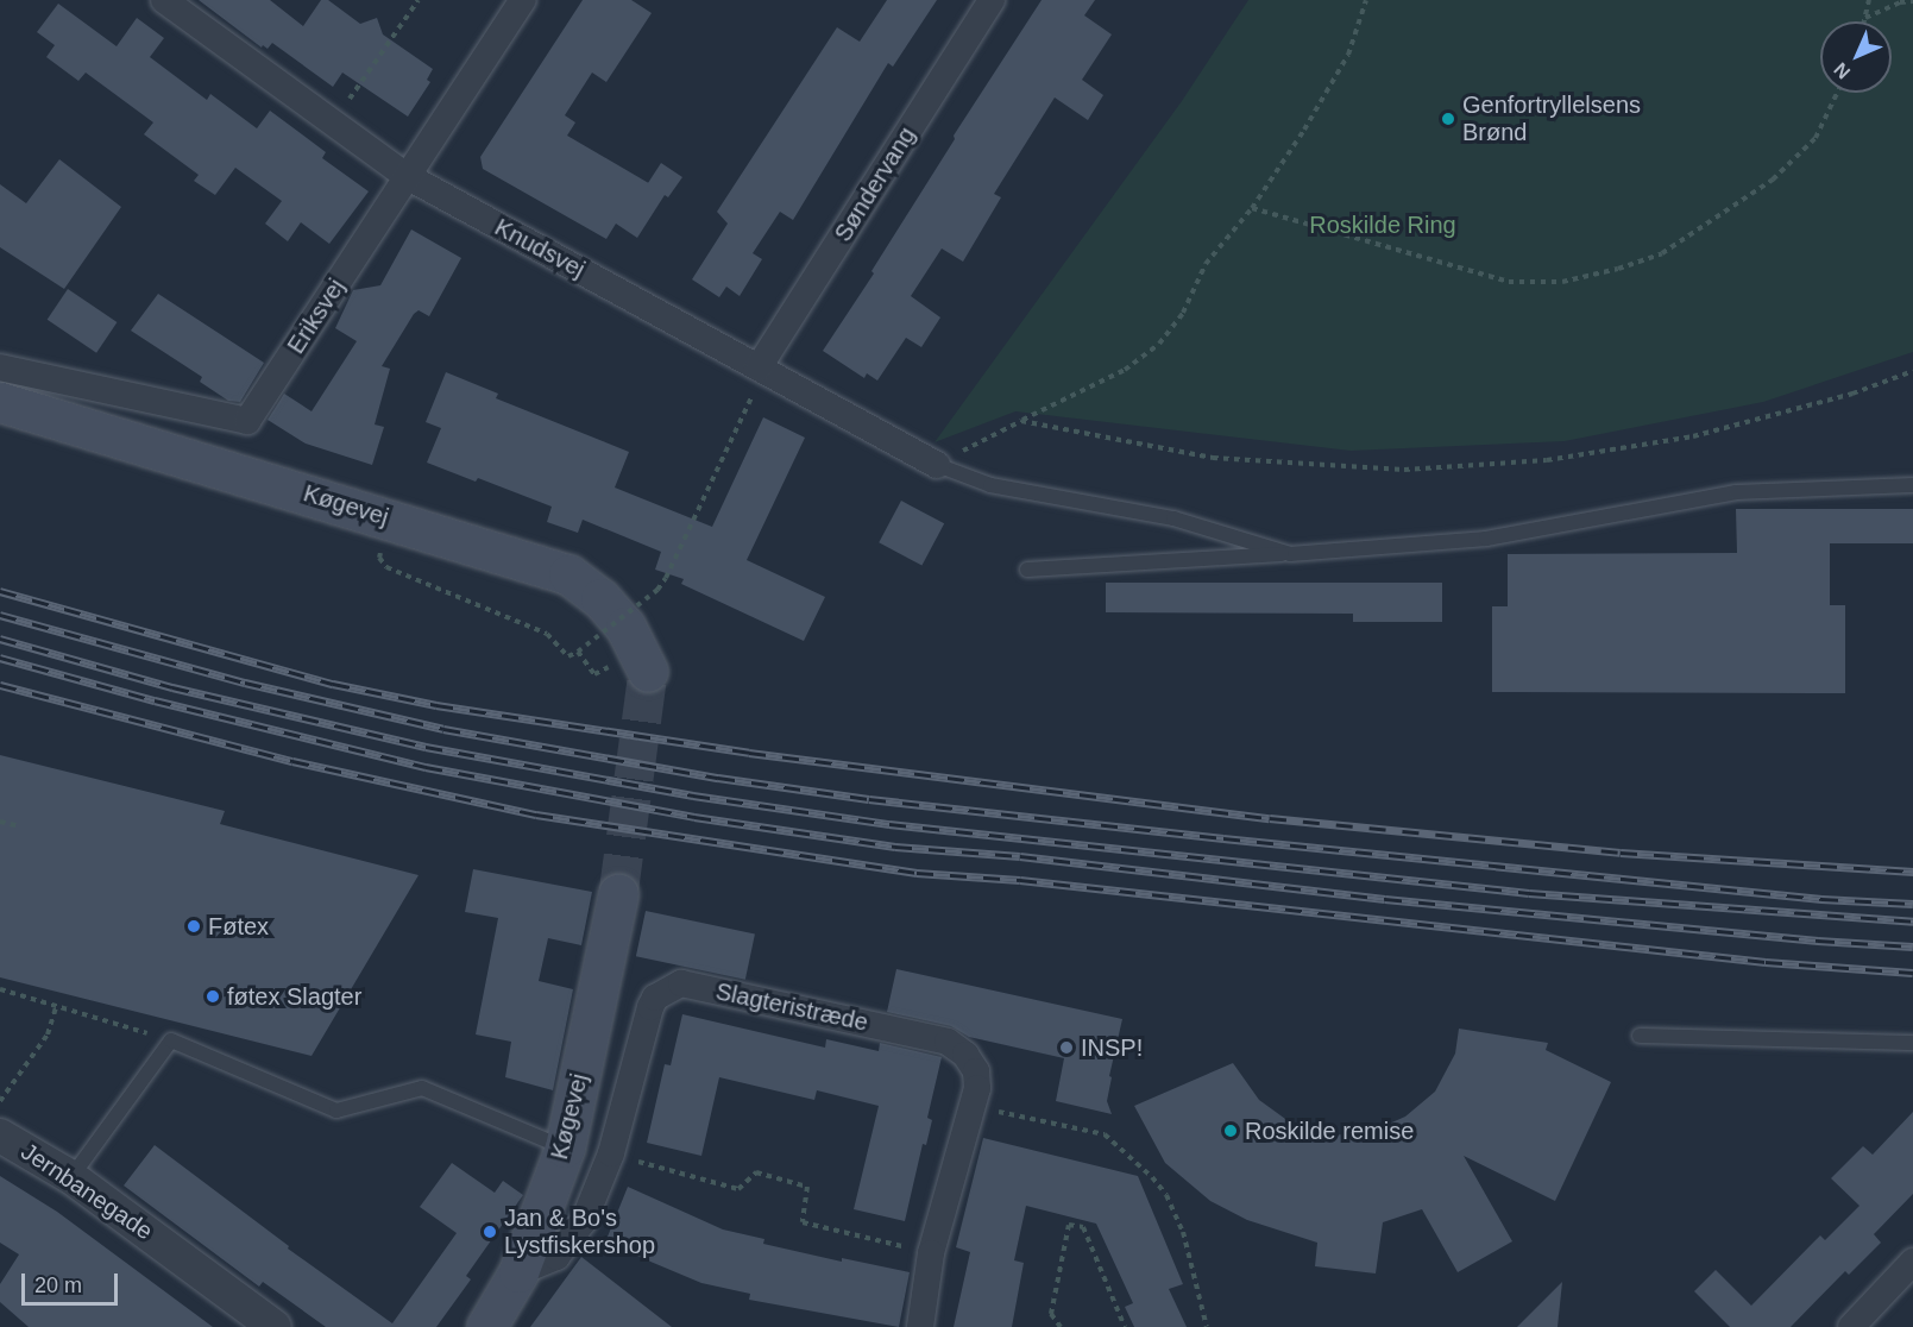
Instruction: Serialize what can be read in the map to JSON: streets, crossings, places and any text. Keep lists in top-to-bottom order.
{
  "streets": {
    "main road": ["Køgevej"],
    "street": [
      "Søndervang",
      "Knudsvej",
      "Eriksvej",
      "Slagteristræde",
      "Jernbanegade"
    ]
  },
  "crossings": [
    ["Søndervang", "Knudsvej"],
    ["Knudsvej", "Eriksvej"],
    ["Køgevej", "Slagteristræde"]
  ],
  "parks": ["Roskilde Ring"],
  "places": [
    "Genfortryllelsens Brønd",
    "Føtex",
    "føtex Slagter",
    "INSP!",
    "Roskilde remise",
    "Jan & Bo's Lystfiskershop"
  ],
  "scale_bar": "20 m",
  "north": "bottom left"
}
